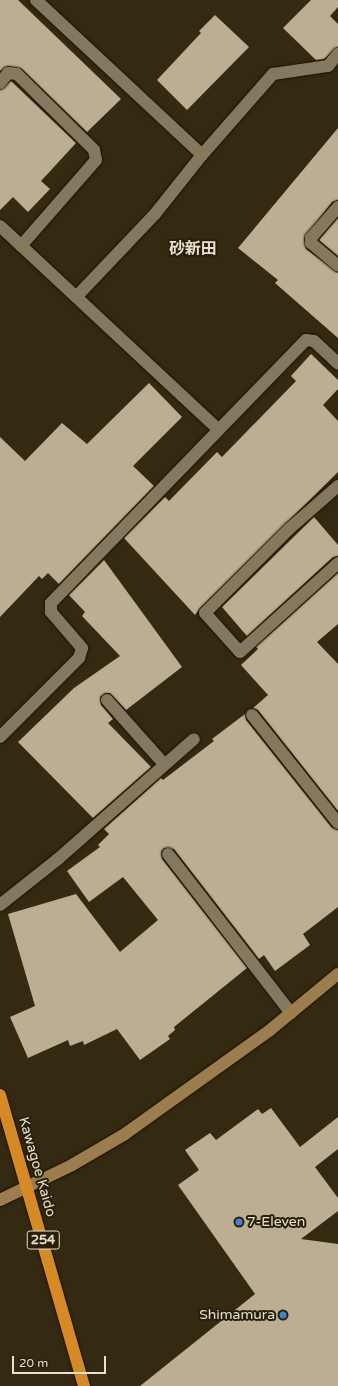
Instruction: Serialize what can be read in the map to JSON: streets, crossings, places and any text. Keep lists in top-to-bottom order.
{
  "streets": {
    "highway": ["Kawagoe Kaido", "254"]
  },
  "districts": ["砂新田"],
  "places": ["7-Eleven", "Shimamura"],
  "scale_bar": "20 m"
}
